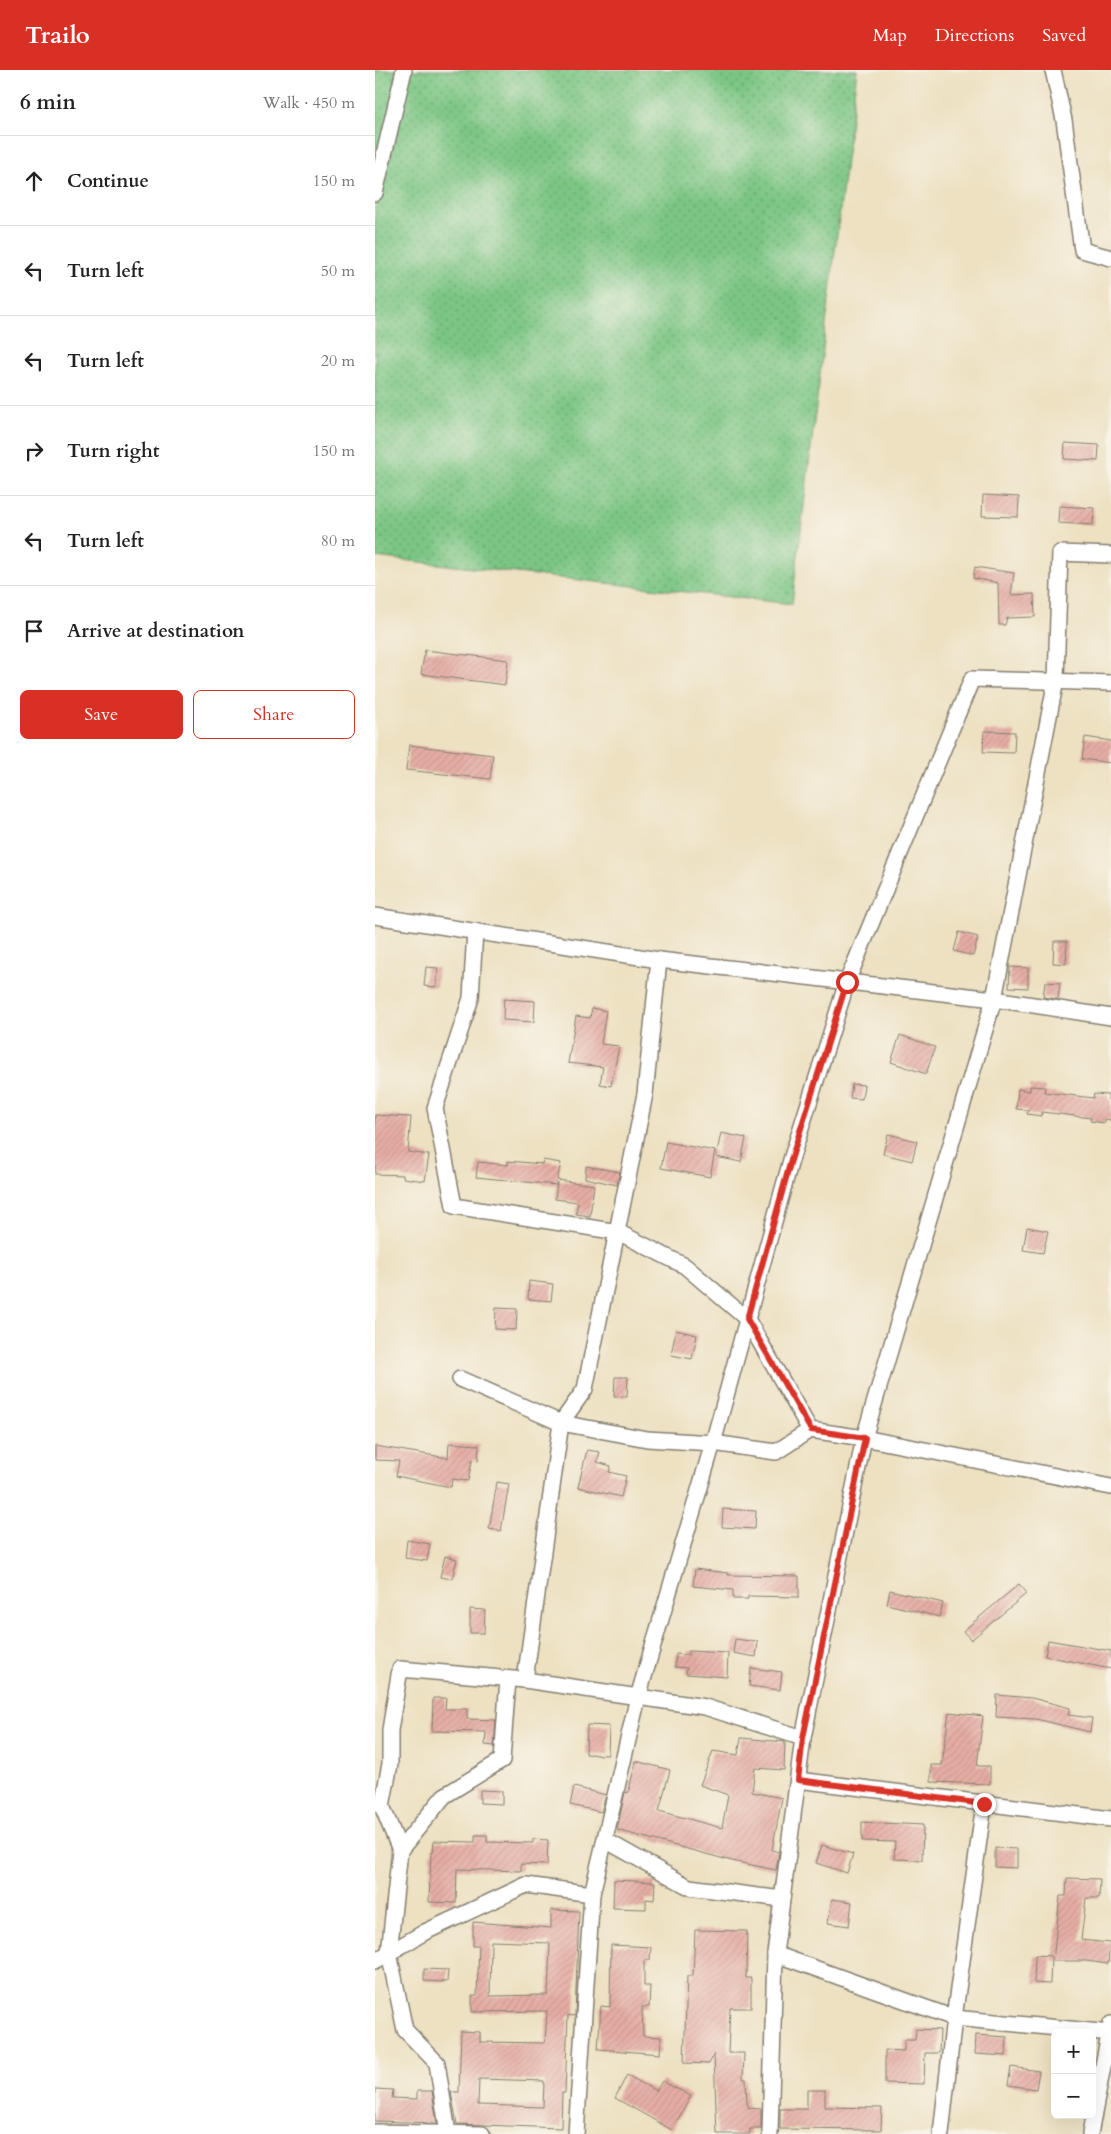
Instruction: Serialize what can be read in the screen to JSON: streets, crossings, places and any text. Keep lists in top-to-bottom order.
{
  "page": {
    "header": "Trailo",
    "nav": ["Map", "Directions", "Saved"],
    "heading": ["6 min", "Walk · 450 m"],
    "list": [
      ["Continue", "150 m"],
      ["Turn left", "50 m"],
      ["Turn left", "20 m"],
      ["Turn right", "150 m"],
      ["Turn left", "80 m"],
      "Arrive at destination"
    ],
    "buttons": ["Save", "Share"],
    "map_buttons": ["+", "−"]
  }
}
